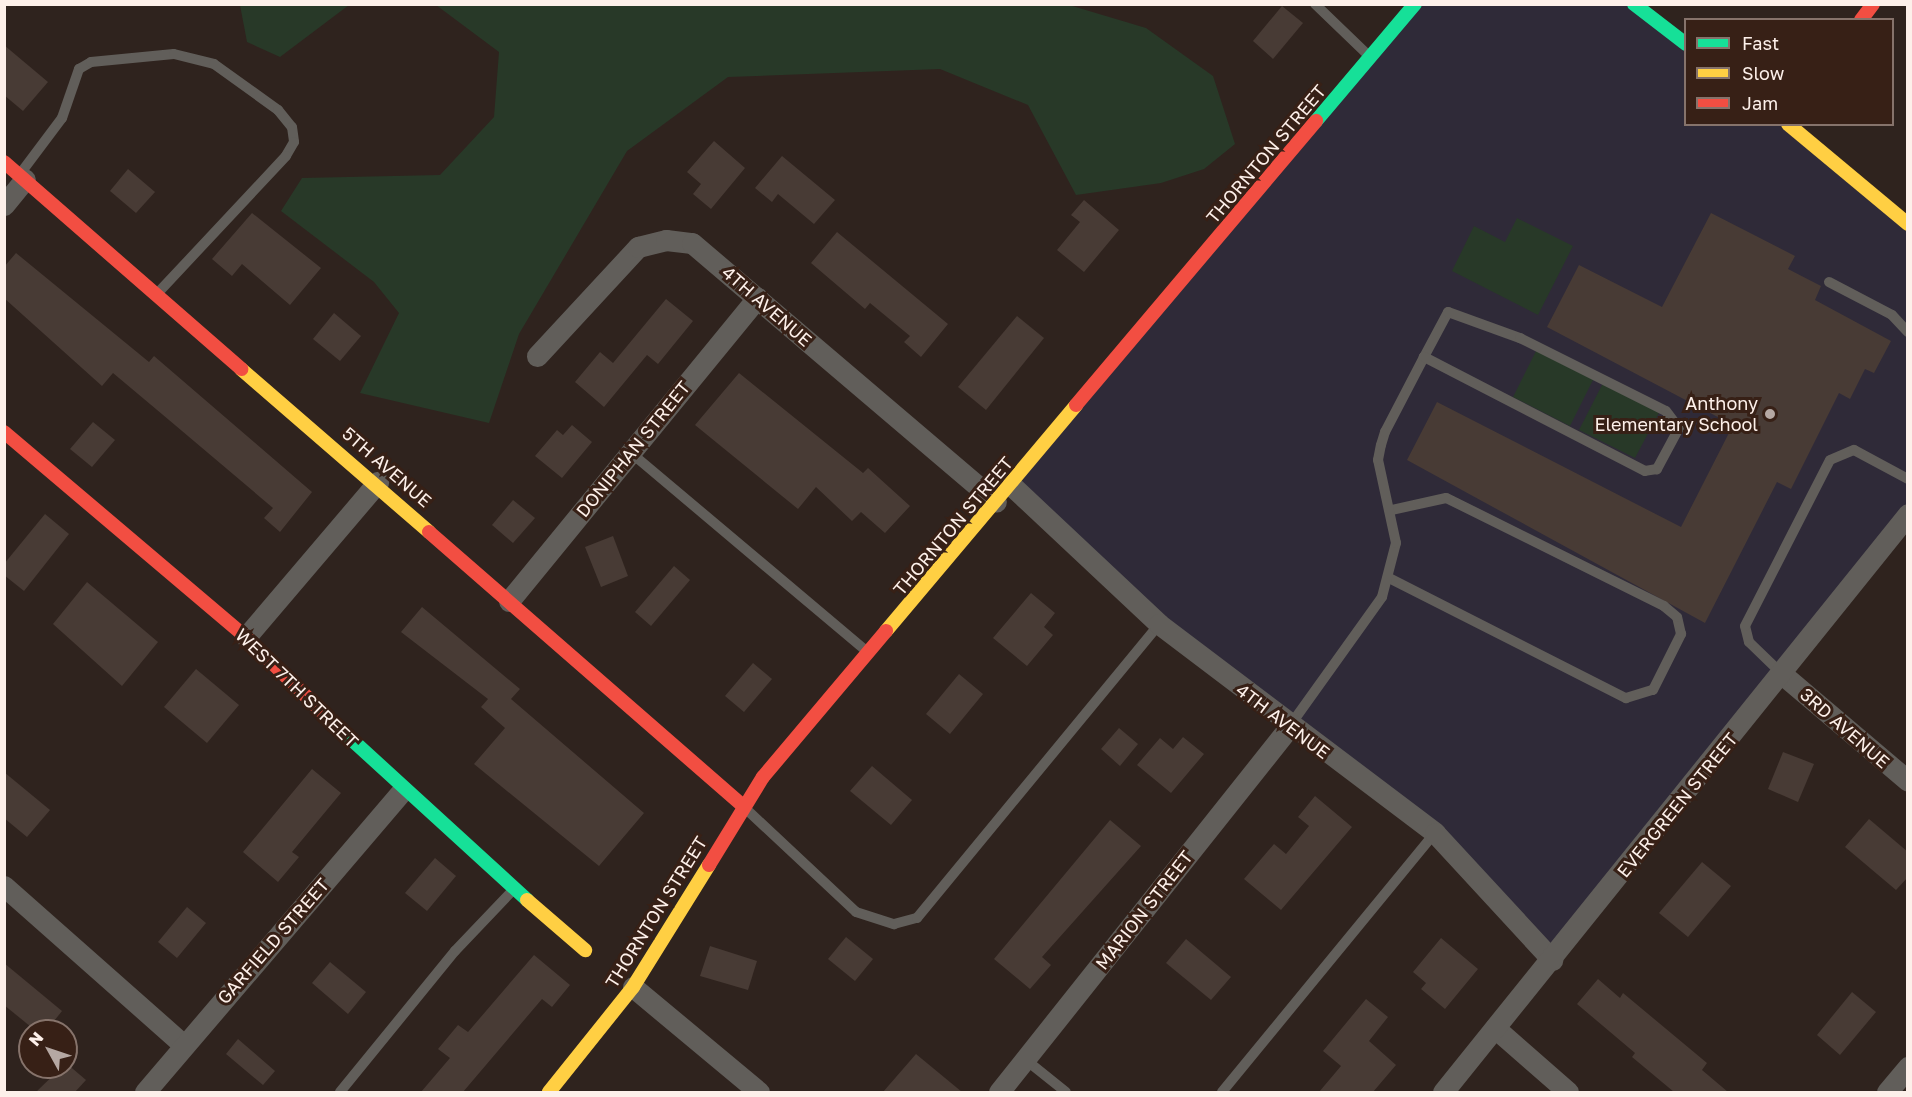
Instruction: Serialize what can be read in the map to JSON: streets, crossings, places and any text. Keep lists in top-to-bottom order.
{
  "streets": {
    "street": [
      "THORNTON STREET",
      "4TH AVENUE",
      "DONIPHAN STREET",
      "5TH AVENUE",
      "WEST 7TH STREET",
      "3RD AVENUE",
      "EVERGREEN STREET",
      "MARION STREET",
      "GARFIELD STREET"
    ]
  },
  "crossings": [
    ["THORNTON STREET", "4TH AVENUE"],
    ["THORNTON STREET", "5TH AVENUE"],
    ["4TH AVENUE", "DONIPHAN STREET"],
    ["4TH AVENUE", "EVERGREEN STREET"],
    ["4TH AVENUE", "MARION STREET"],
    ["DONIPHAN STREET", "5TH AVENUE"],
    ["WEST 7TH STREET", "GARFIELD STREET"],
    ["3RD AVENUE", "EVERGREEN STREET"]
  ],
  "places": ["Anthony Elementary School"],
  "legend": ["Fast", "Slow", "Jam"],
  "north": "top left"
}
